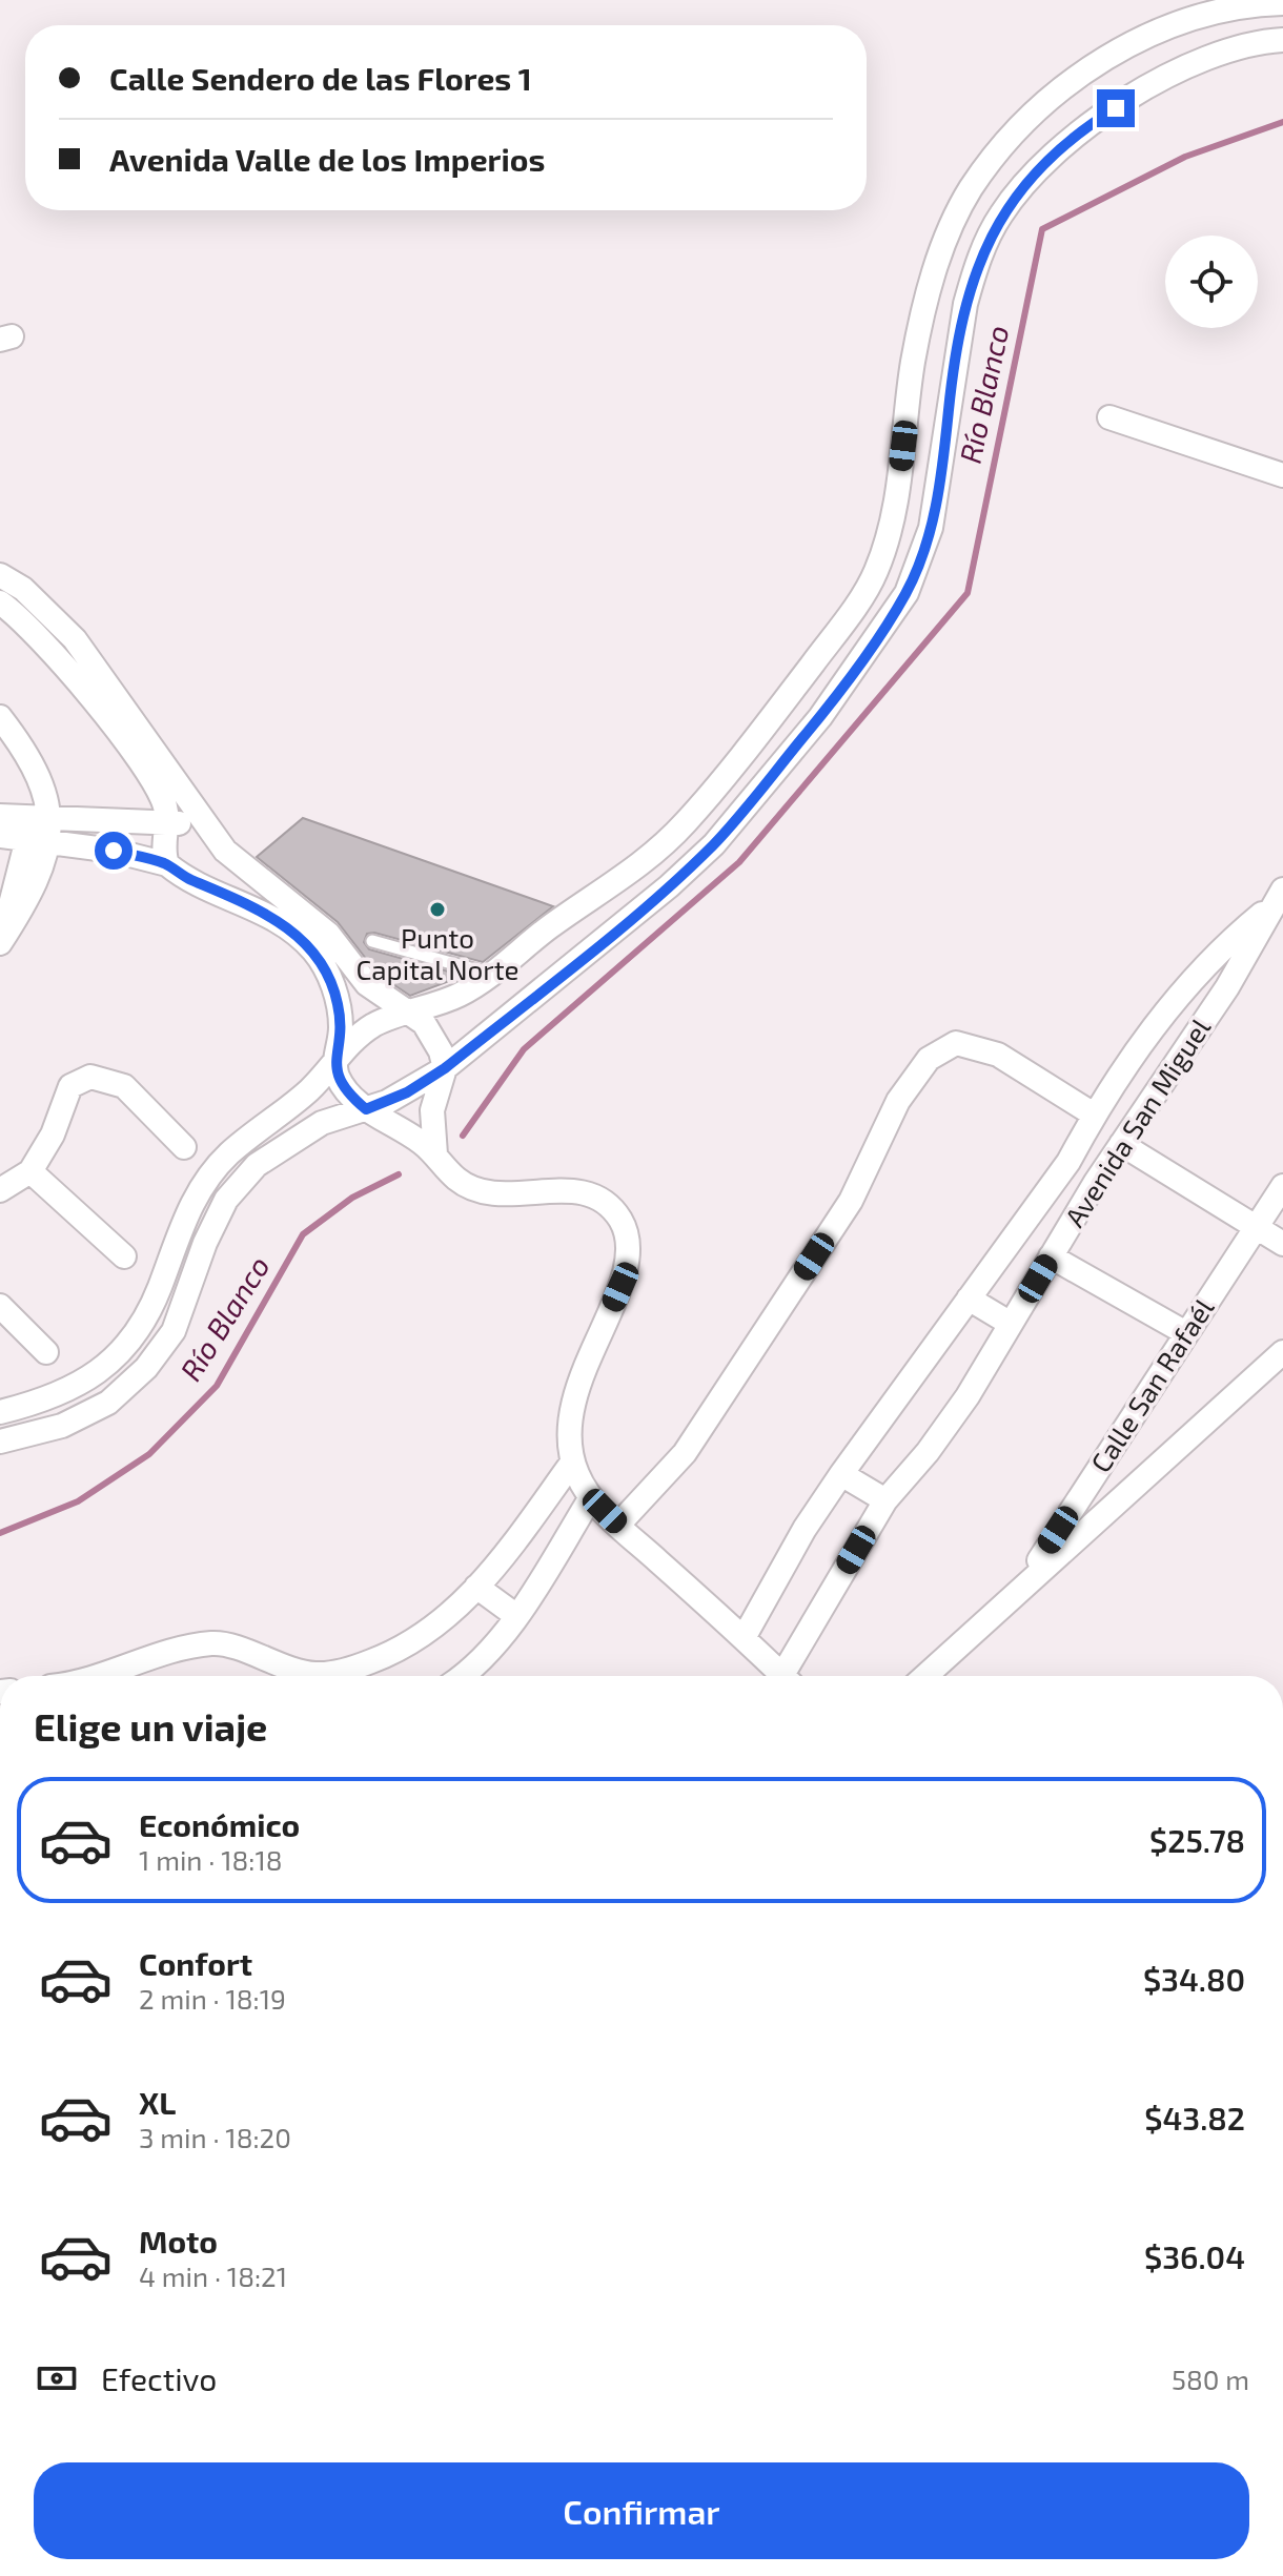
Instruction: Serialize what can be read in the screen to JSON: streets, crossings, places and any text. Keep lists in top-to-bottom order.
{
  "streets": {
    "street": ["Avenida San Miguel", "Calle San Rafaél"]
  },
  "water": ["Río Blanco"],
  "places": ["Punto Capital Norte"],
  "page": {
    "banner": ["Calle Sendero de las Flores 1", "Avenida Valle de los Imperios"],
    "heading": "Elige un viaje",
    "list": [
      {
        "name": "Económico",
        "note": "1 min · 18:18",
        "value": "$25.78"
      },
      {
        "name": "Confort",
        "note": "2 min · 18:19",
        "value": "$34.80"
      },
      {
        "name": "XL",
        "note": "3 min · 18:20",
        "value": "$43.82"
      },
      {
        "name": "Moto",
        "note": "4 min · 18:21",
        "value": "$36.04"
      }
    ],
    "pay": ["Efectivo", "580 m"],
    "buttons": "Confirmar"
  }
}
